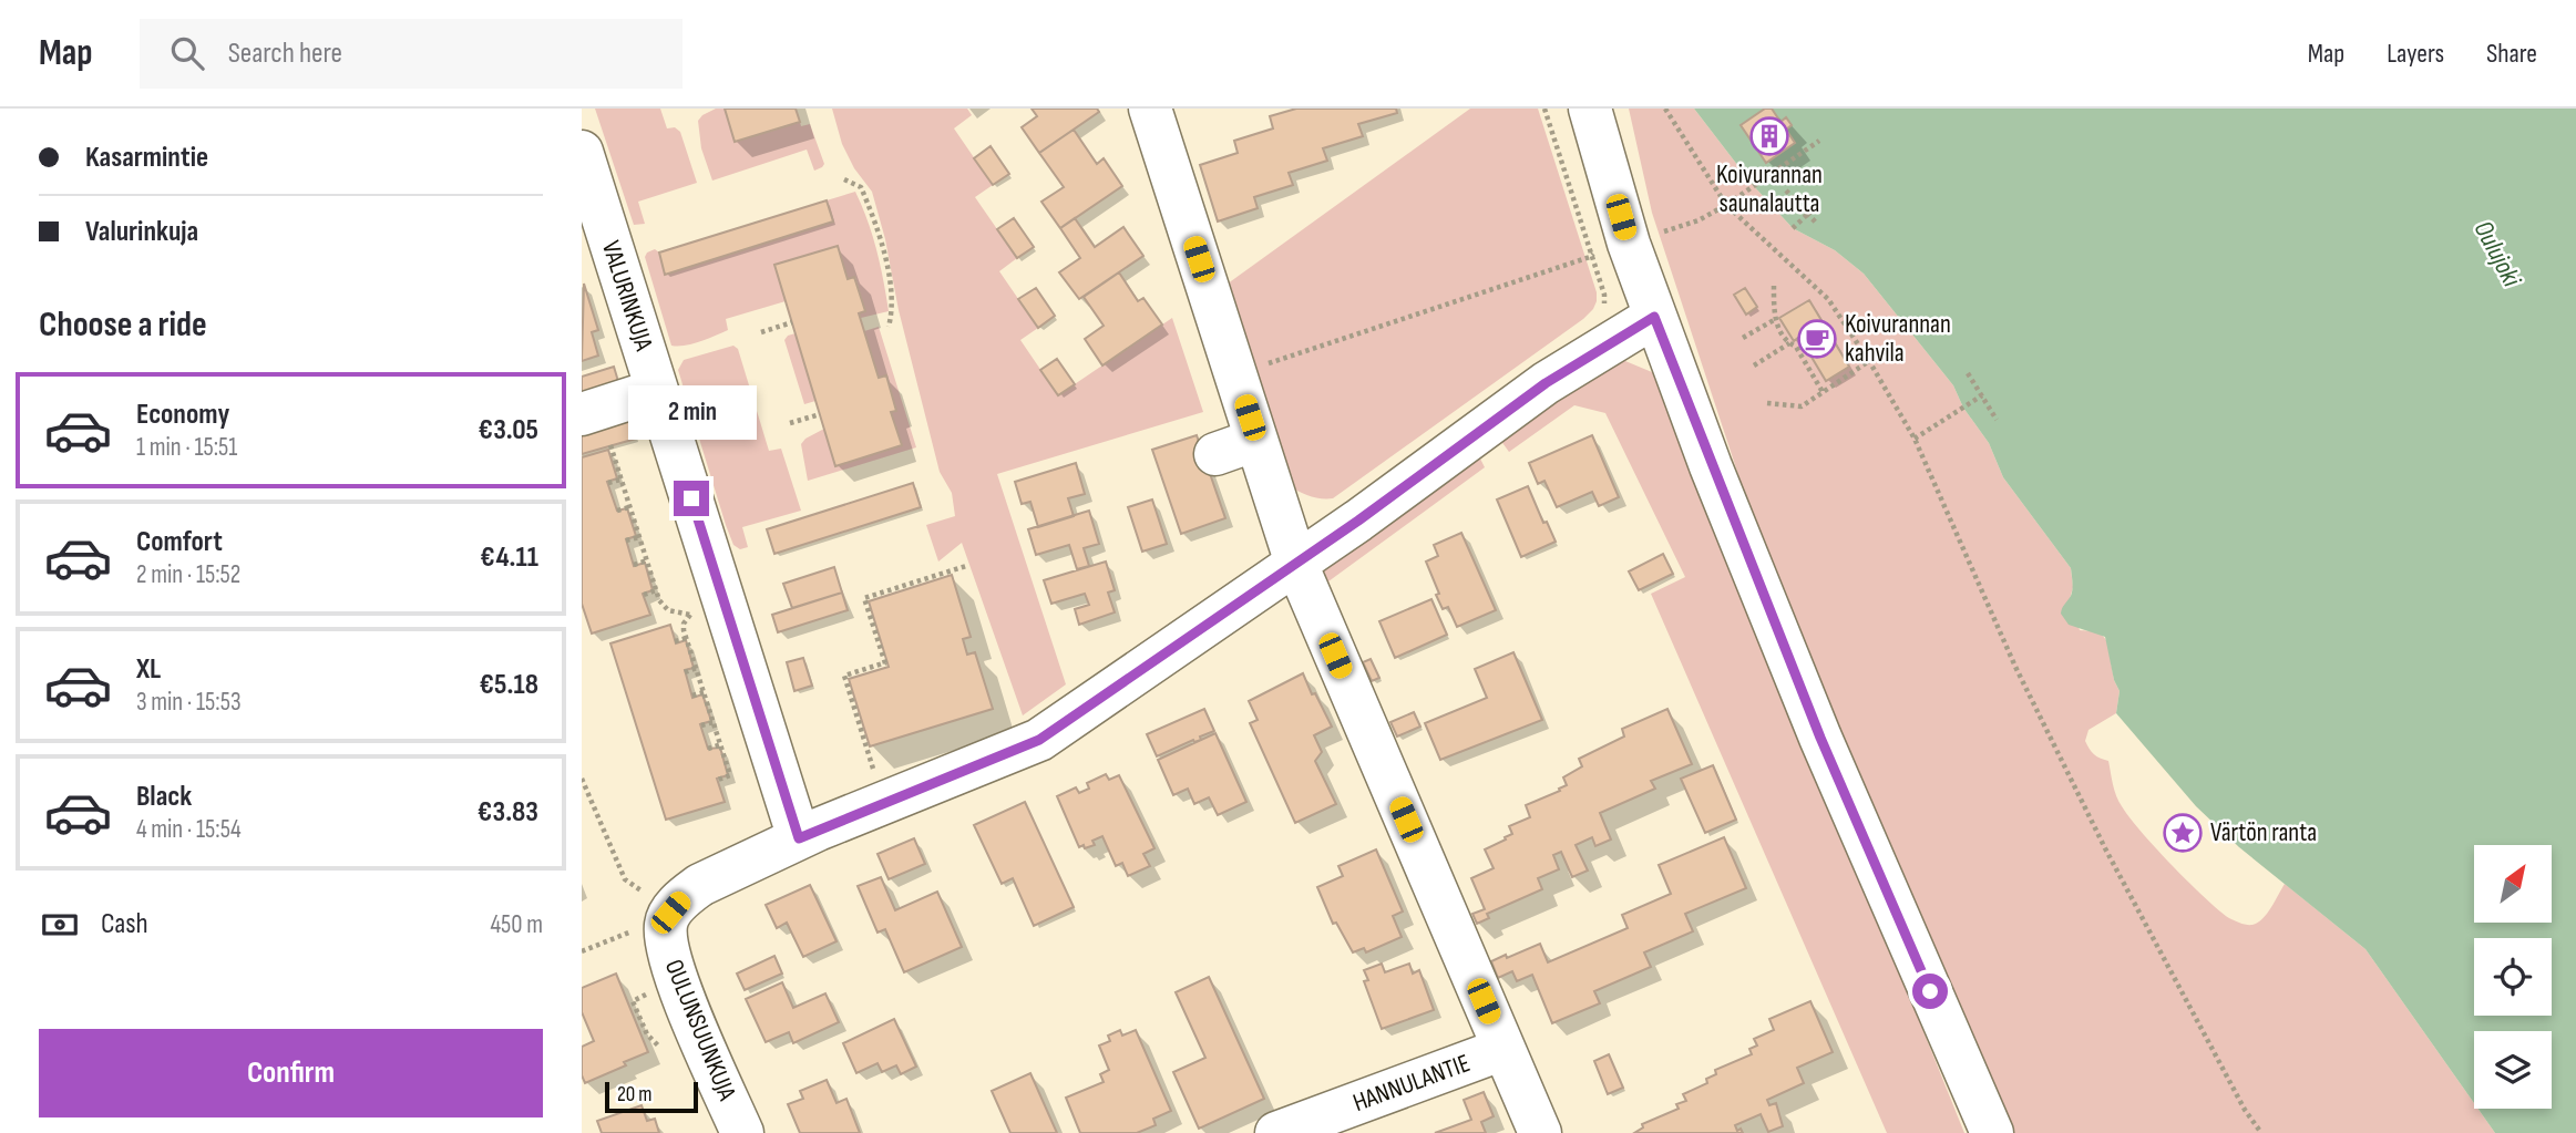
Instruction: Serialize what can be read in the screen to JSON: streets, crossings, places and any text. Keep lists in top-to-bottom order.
{
  "streets": {
    "street": ["VALURINKUJA", "OULUNSUUNKUJA", "HANNULANTIE"]
  },
  "water": ["Oulujoki"],
  "places": {
    "building": ["Koivurannan saunalautta"],
    "cafe": ["Koivurannan kahvila"],
    "place": ["Värtön ranta"]
  },
  "scale_bar": "20 m",
  "north": "top right",
  "page": {
    "header": "Map",
    "search": "Search here",
    "nav": ["Map", "Layers", "Share"],
    "banner": ["Kasarmintie", "Valurinkuja"],
    "heading": "Choose a ride",
    "list": [
      {
        "name": "Economy",
        "note": "1 min · 15:51",
        "value": "€3.05"
      },
      {
        "name": "Comfort",
        "note": "2 min · 15:52",
        "value": "€4.11"
      },
      {
        "name": "XL",
        "note": "3 min · 15:53",
        "value": "€5.18"
      },
      {
        "name": "Black",
        "note": "4 min · 15:54",
        "value": "€3.83"
      }
    ],
    "bubble": "2 min",
    "pay": ["Cash", "450 m"],
    "buttons": "Confirm",
    "scale": "20 m"
  }
}
